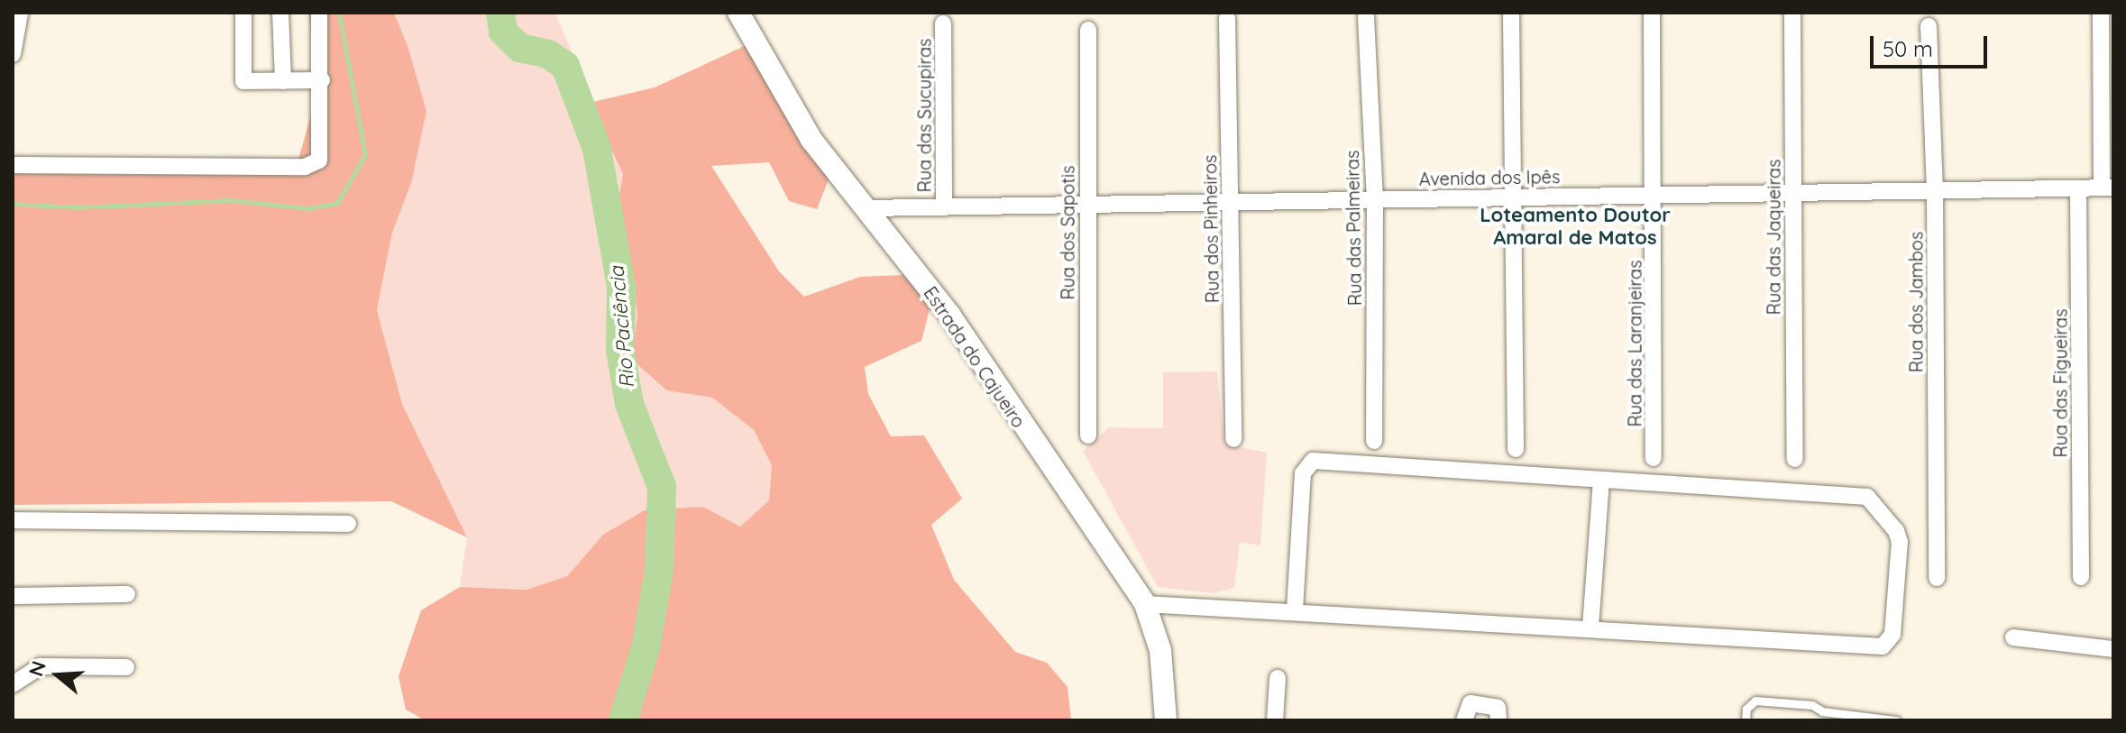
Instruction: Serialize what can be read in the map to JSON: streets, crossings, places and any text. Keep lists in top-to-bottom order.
{
  "streets": {
    "street": [
      "Rua das Sucupiras",
      "Avenida dos Ipês",
      "Rua das Palmeiras",
      "Rua dos Pinheiros",
      "Rua dos Sapotis",
      "Rua das Jaqueiras",
      "Rua dos Jambos",
      "Rua das Laranjeiras",
      "Estrada do Cajueiro",
      "Rua das Figueiras"
    ]
  },
  "crossings": [
    ["Rua das Sucupiras", "Avenida dos Ipês"],
    ["Avenida dos Ipês", "Rua das Palmeiras"],
    ["Avenida dos Ipês", "Rua dos Pinheiros"],
    ["Avenida dos Ipês", "Rua dos Sapotis"],
    ["Avenida dos Ipês", "Rua das Jaqueiras"],
    ["Avenida dos Ipês", "Rua dos Jambos"],
    ["Avenida dos Ipês", "Rua das Laranjeiras"],
    ["Avenida dos Ipês", "Estrada do Cajueiro"],
    ["Avenida dos Ipês", "Rua das Figueiras"]
  ],
  "districts": ["Loteamento Doutor Amaral de Matos"],
  "water": ["Rio Paciência"],
  "scale_bar": "50 m",
  "north": "left"
}
